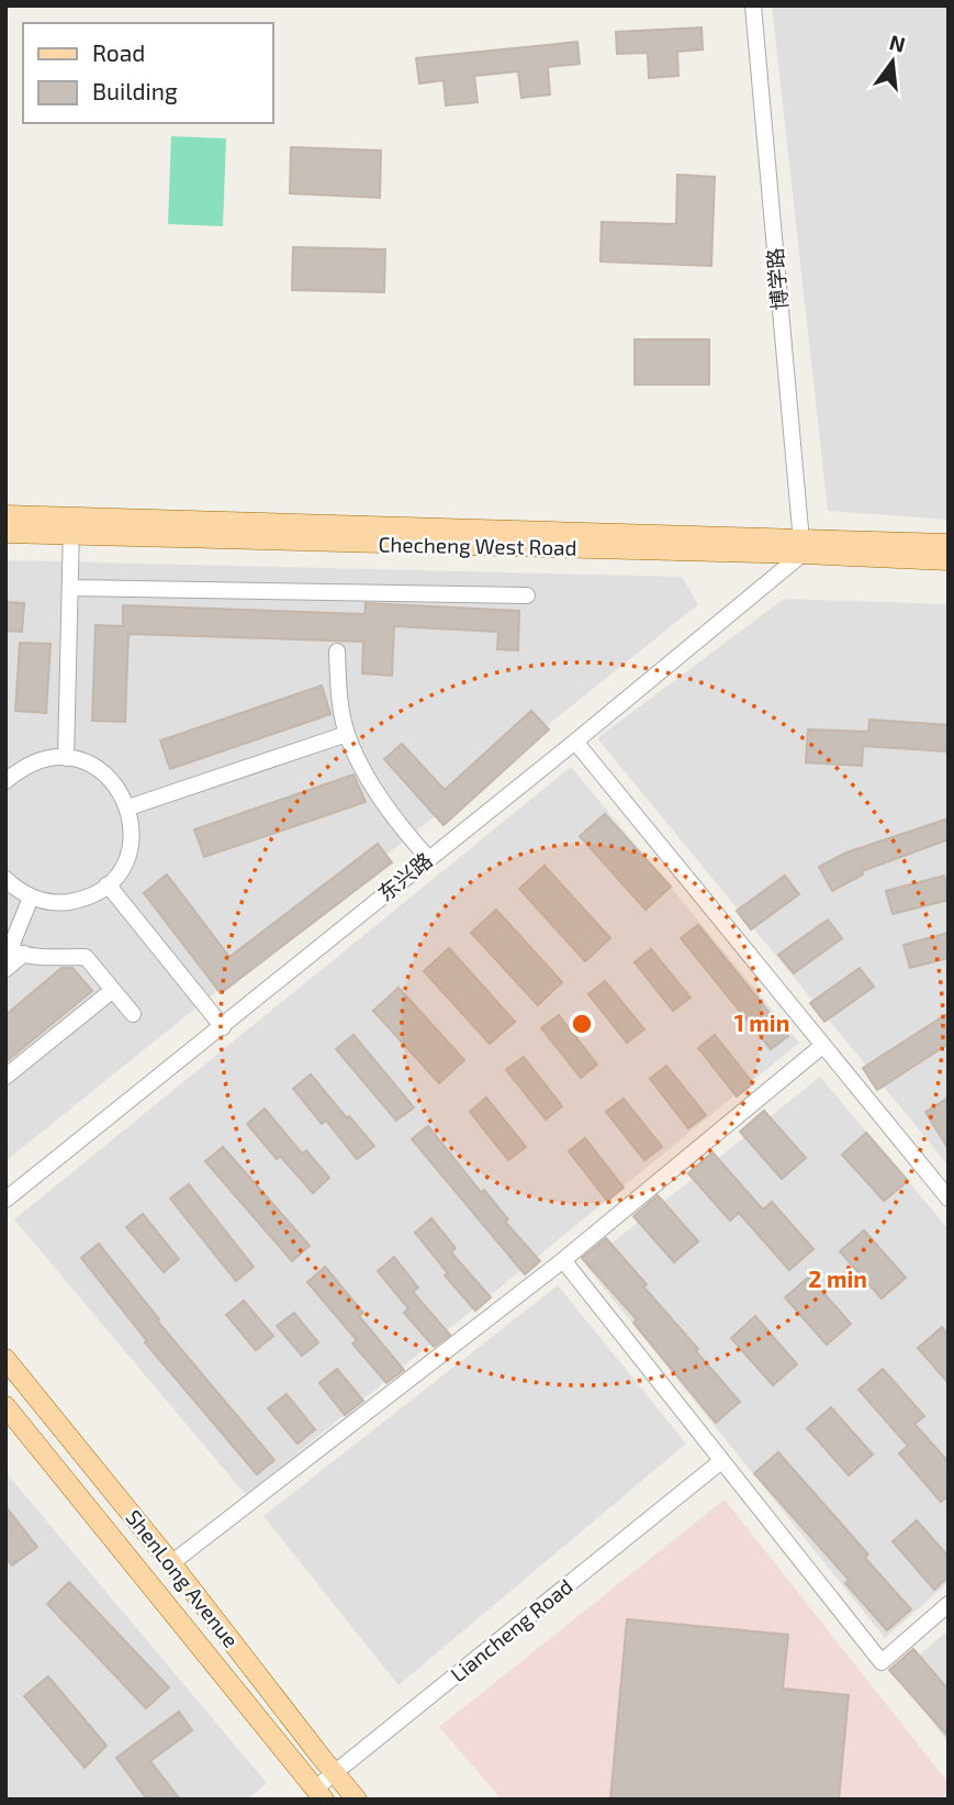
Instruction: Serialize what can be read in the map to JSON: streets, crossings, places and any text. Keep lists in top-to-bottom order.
{
  "streets": {
    "main road": ["Checheng West Road", "ShenLong Avenue"],
    "street": ["博学路", "东兴路", "Liancheng Road"]
  },
  "crossings": [
    ["博学路", "Checheng West Road"],
    ["博学路", "东兴路"],
    ["Checheng West Road", "东兴路"],
    ["ShenLong Avenue", "Liancheng Road"]
  ],
  "legend": ["Road", "Building"],
  "north": "top",
  "rings": ["1 min", "2 min"]
}
